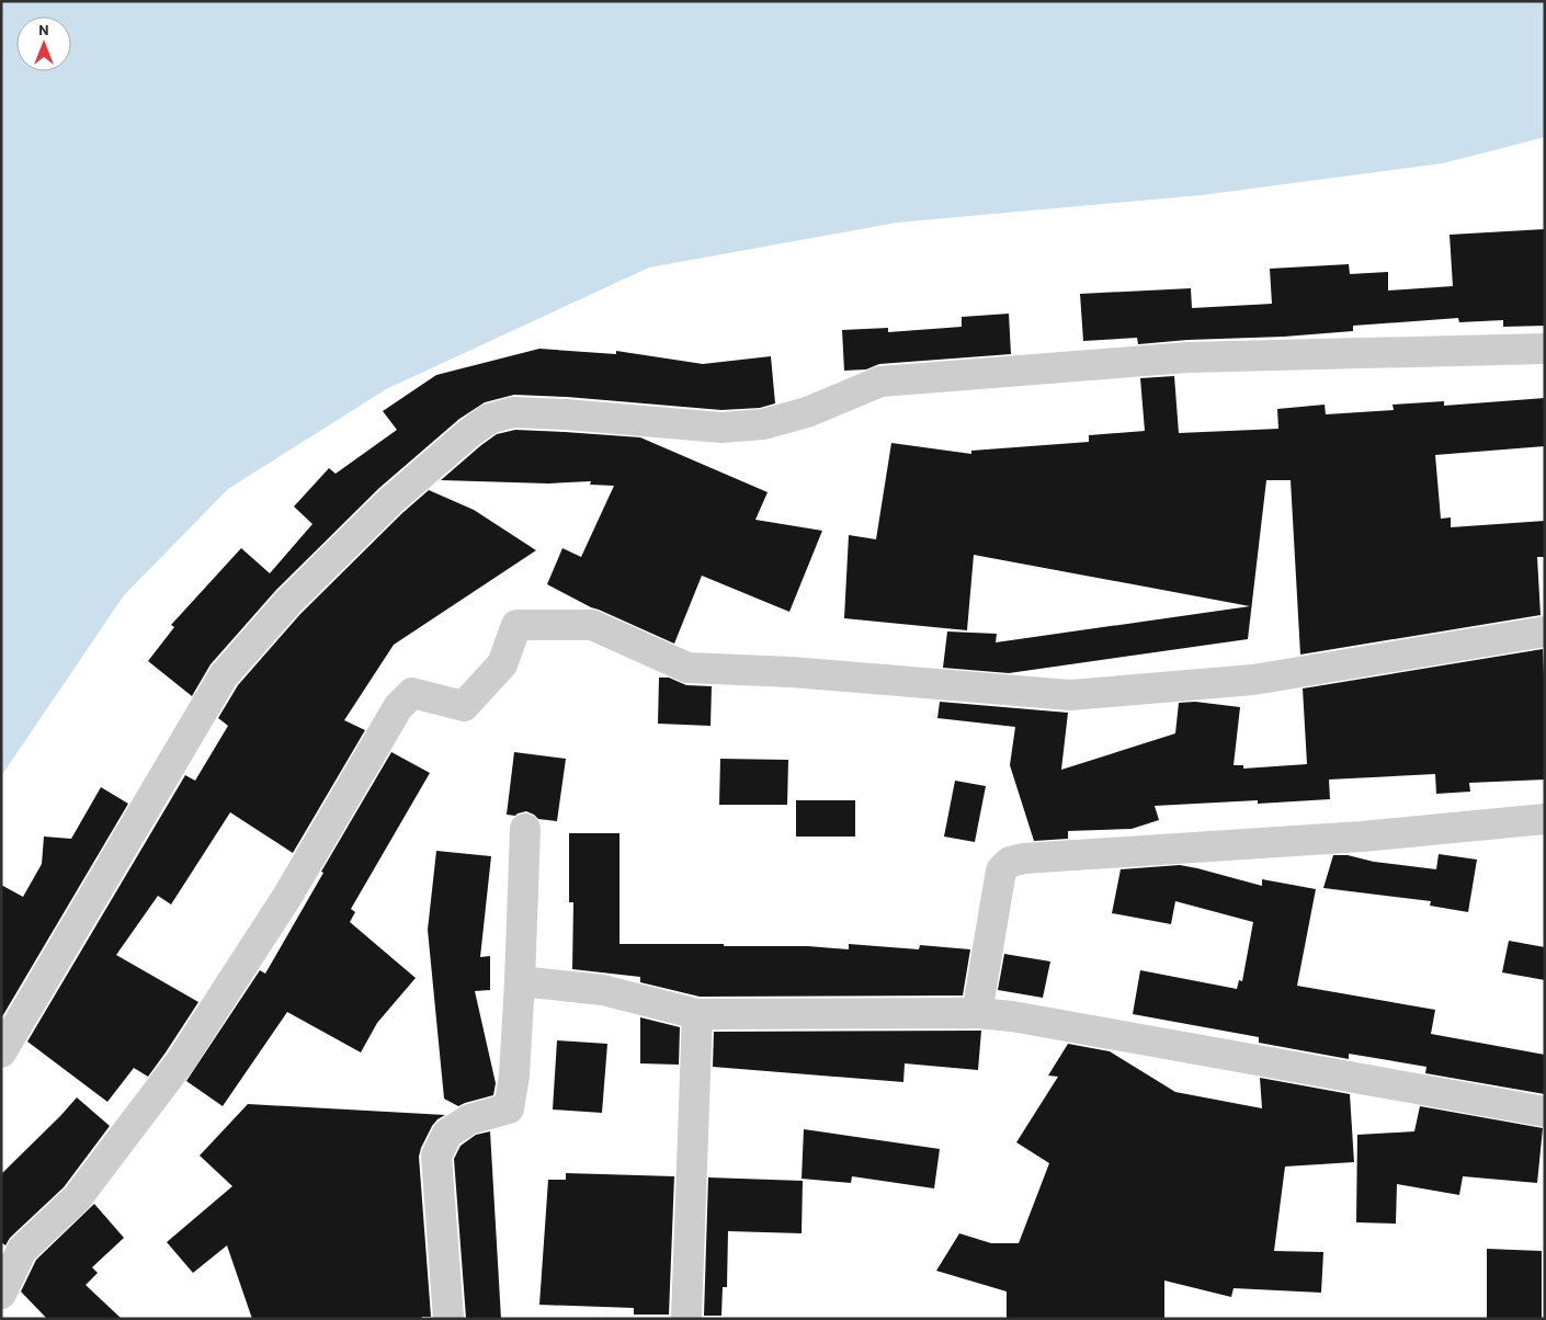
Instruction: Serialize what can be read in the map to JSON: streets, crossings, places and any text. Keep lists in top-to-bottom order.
{
  "north": "top"
}
